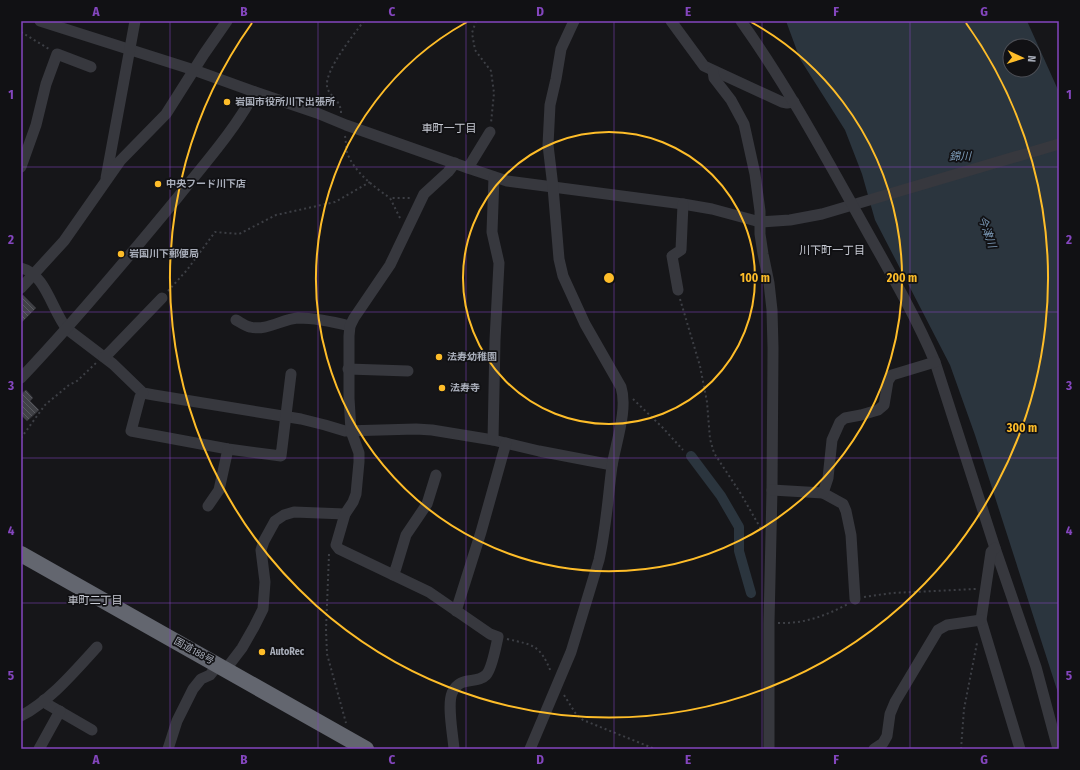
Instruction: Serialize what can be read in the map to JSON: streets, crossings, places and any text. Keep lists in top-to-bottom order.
{
  "streets": {
    "highway": ["国道188号"]
  },
  "districts": ["車町一丁目", "川下町一丁目", "車町二丁目"],
  "water": ["錦川", "今津川"],
  "places": [
    "岩国市役所川下出張所",
    "中央フード川下店",
    "岩国川下郵便局",
    "法寿幼稚園",
    "法寿寺",
    "AutoRec"
  ],
  "north": "right",
  "grid": {
    "columns": [
      "A",
      "B",
      "C",
      "D",
      "E",
      "F",
      "G"
    ],
    "rows": [
      "1",
      "2",
      "3",
      "4",
      "5"
    ]
  },
  "rings": ["100 m", "200 m", "300 m"]
}
